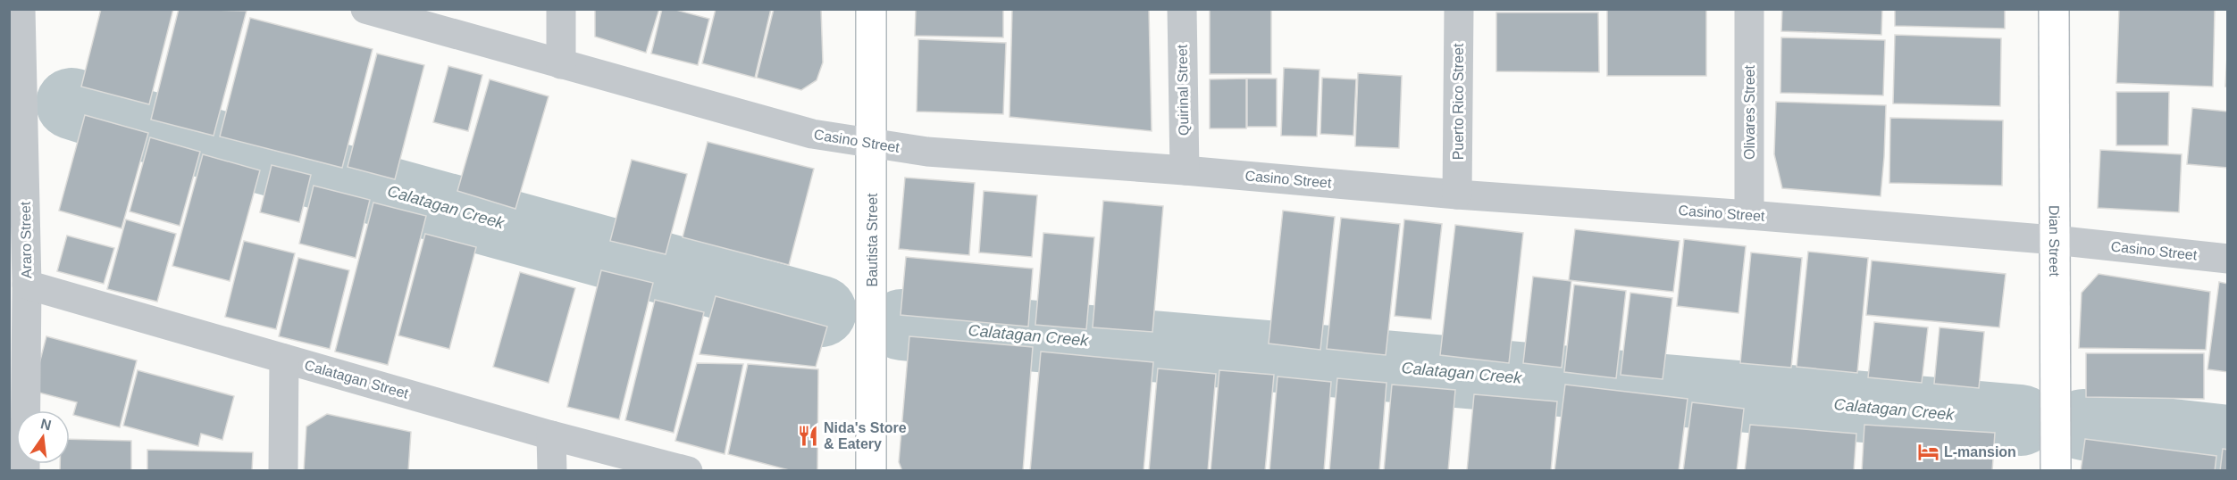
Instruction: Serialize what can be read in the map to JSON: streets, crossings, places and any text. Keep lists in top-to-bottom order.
{
  "streets": {
    "street": [
      "Quirinal Street",
      "Puerto Rico Street",
      "Olivares Street",
      "Casino Street",
      "Araro Street",
      "Bautista Street",
      "Dian Street",
      "Calatagan Street"
    ]
  },
  "crossings": [
    ["Quirinal Street", "Casino Street"],
    ["Puerto Rico Street", "Casino Street"],
    ["Olivares Street", "Casino Street"],
    ["Casino Street", "Bautista Street"],
    ["Casino Street", "Dian Street"],
    ["Araro Street", "Calatagan Street"]
  ],
  "water": ["Calatagan Creek"],
  "places": {
    "restaurant": ["Nida's Store & Eatery"],
    "hotel": ["L-mansion"]
  },
  "north": "top"
}
